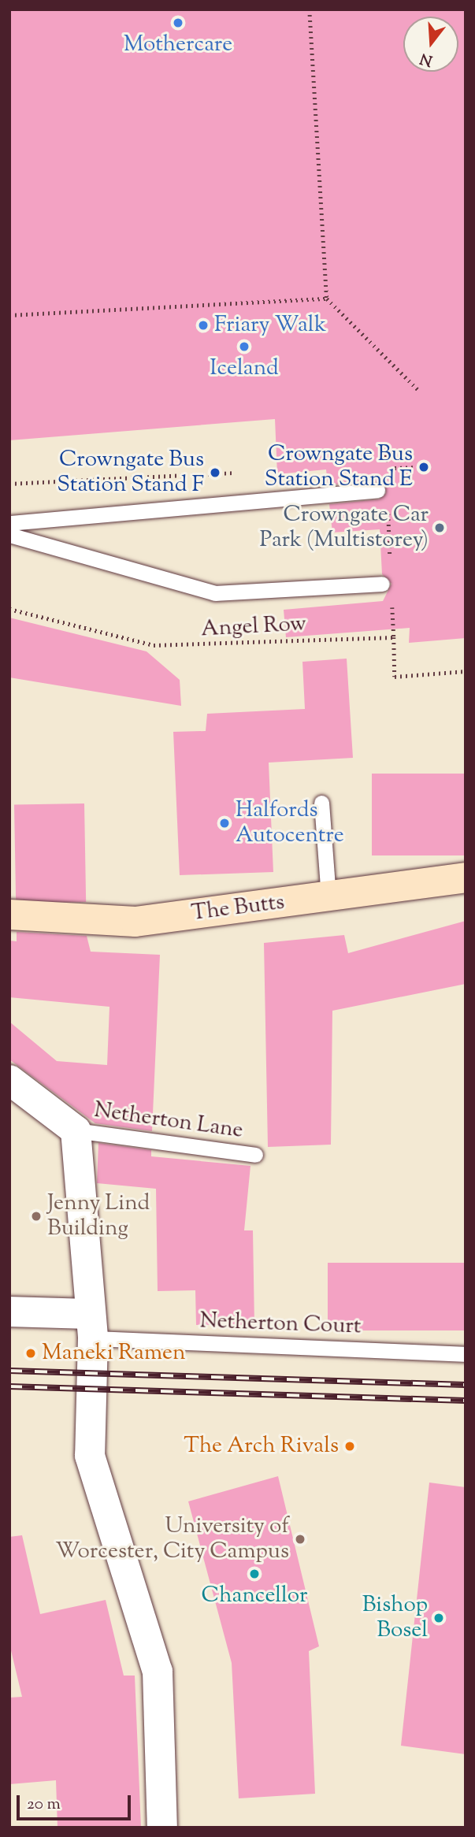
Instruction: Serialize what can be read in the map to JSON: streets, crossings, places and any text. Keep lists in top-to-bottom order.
{
  "streets": {
    "main road": ["The Butts"],
    "lane": ["Netherton Lane", "Netherton Court"],
    "path": ["Angel Row"]
  },
  "places": [
    "Mothercare",
    "Friary Walk",
    "Iceland",
    "Crowngate Bus Station Stand E",
    "Crowngate Bus Station Stand F",
    "Crowngate Car Park (Multistorey)",
    "Halfords Autocentre",
    "Jenny Lind Building",
    "Maneki Ramen",
    "The Arch Rivals",
    "University of Worcester, City Campus",
    "Chancellor",
    "Bishop Bosel"
  ],
  "scale_bar": "20 m",
  "north": "bottom"
}
